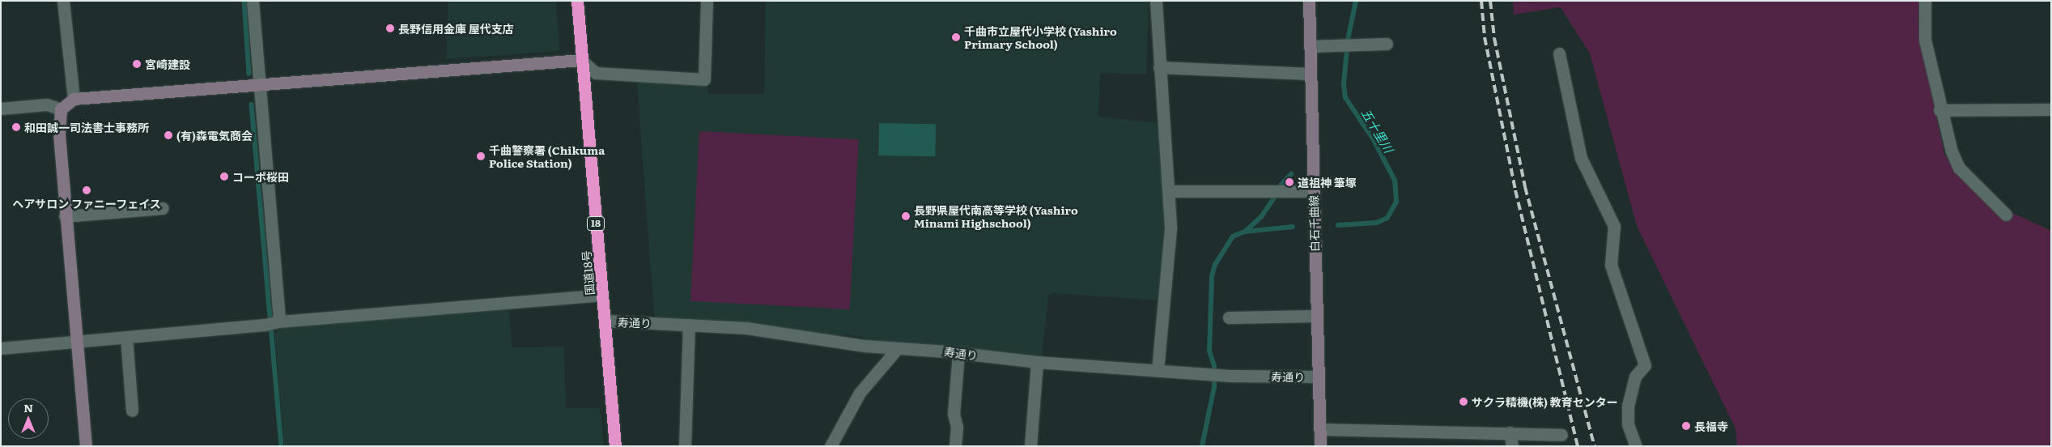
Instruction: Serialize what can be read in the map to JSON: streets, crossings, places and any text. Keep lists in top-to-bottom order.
{
  "streets": {
    "highway": ["18", "国道18号"],
    "street": ["白石千曲線", "寿通り"]
  },
  "crossings": [
    ["白石千曲線", "寿通り"],
    ["国道18号", "寿通り"]
  ],
  "water": ["五十里川"],
  "places": [
    "長野信用金庫 屋代支店",
    "千曲市立屋代小学校 (Yashiro Primary School)",
    "宮崎建設",
    "和田誠一司法書士事務所",
    "(有)森電気商会",
    "千曲警察署 (Chikuma Police Station)",
    "コーポ桜田",
    "道祖神 筆塚",
    "ヘアサロン ファニーフェイス",
    "長野県屋代南高等学校 (Yashiro Minami Highschool)",
    "サクラ精機(株) 教育センター",
    "長福寺"
  ],
  "north": "top"
}
